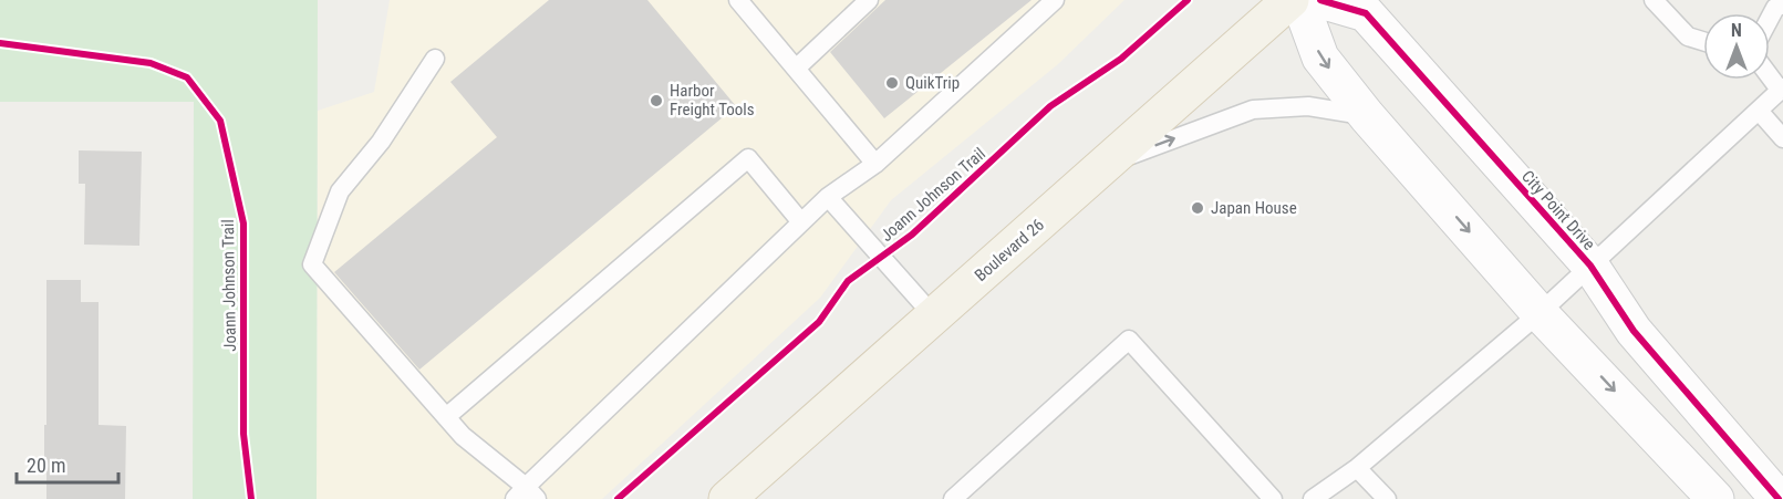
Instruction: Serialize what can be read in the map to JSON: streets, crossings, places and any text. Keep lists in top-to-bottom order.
{
  "streets": {
    "main road": ["Boulevard 26"],
    "street": ["City Point Drive"],
    "cycle path": ["Joann Johnson Trail"]
  },
  "places": ["QuikTrip", "Harbor Freight Tools", "Japan House"],
  "scale_bar": "20 m",
  "north": "top"
}
